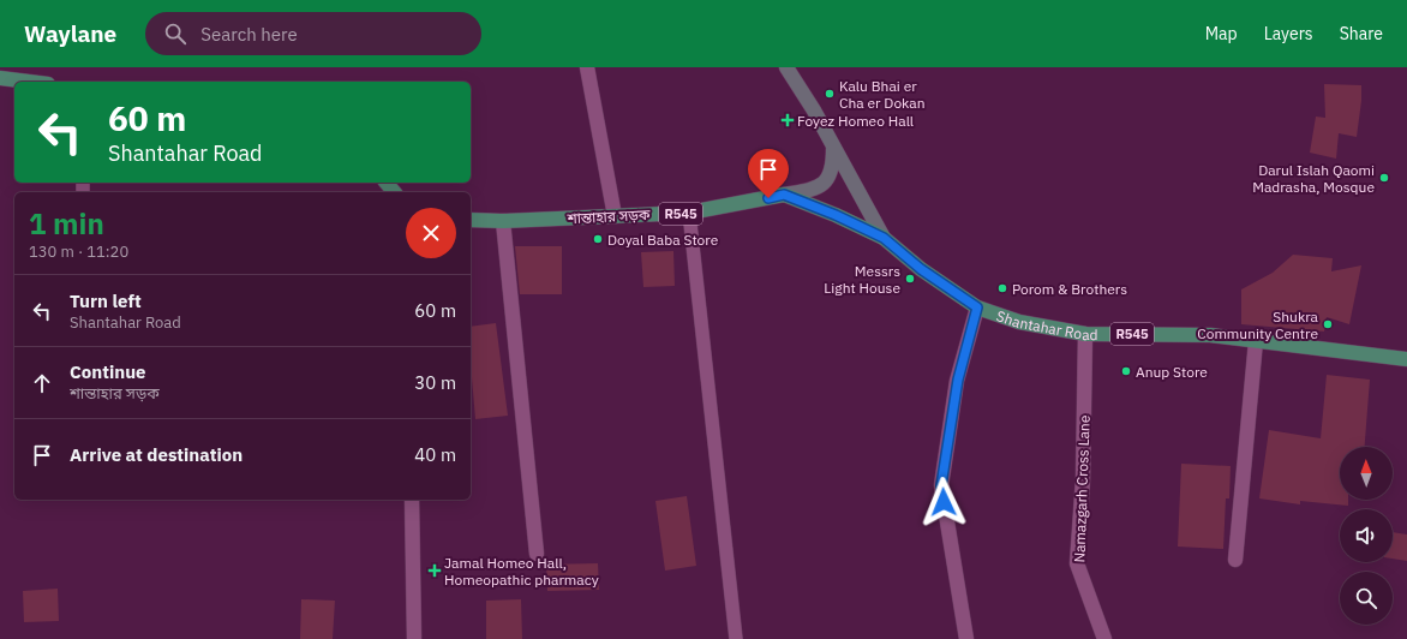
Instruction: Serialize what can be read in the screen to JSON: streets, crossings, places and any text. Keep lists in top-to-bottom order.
{
  "streets": {
    "main road": ["R545", "শান্তাহার সড়ক", "Shantahar Road"],
    "street": ["Namazgarh Cross Lane"]
  },
  "crossings": [
    ["R545", "শান্তাহার সড়ক"],
    ["R545", "Shantahar Road"],
    ["Shantahar Road", "Namazgarh Cross Lane"]
  ],
  "places": {
    "other": [
      "Kalu Bhai er Cha er Dokan",
      "Darul Islah Qaomi Madrasha, Mosque",
      "Doyal Baba Store",
      "Messrs Light House",
      "Porom & Brothers",
      "Shukra Community Centre",
      "Anup Store"
    ],
    "health": ["Foyez Homeo Hall", "Jamal Homeo Hall, Homeopathic pharmacy"]
  },
  "north": "top",
  "page": {
    "header": "Waylane",
    "search": "Search here",
    "nav": ["Map", "Layers", "Share"],
    "turn": ["60 m", "Shantahar Road"],
    "heading": ["1 min", "130 m · 11:20"],
    "list": [
      {
        "name": "Turn left",
        "note": "Shantahar Road",
        "value": "60 m"
      },
      {
        "name": "Continue",
        "note": "শান্তাহার সড়ক",
        "value": "30 m"
      },
      {
        "name": "Arrive at destination",
        "value": "40 m"
      }
    ]
  }
}
